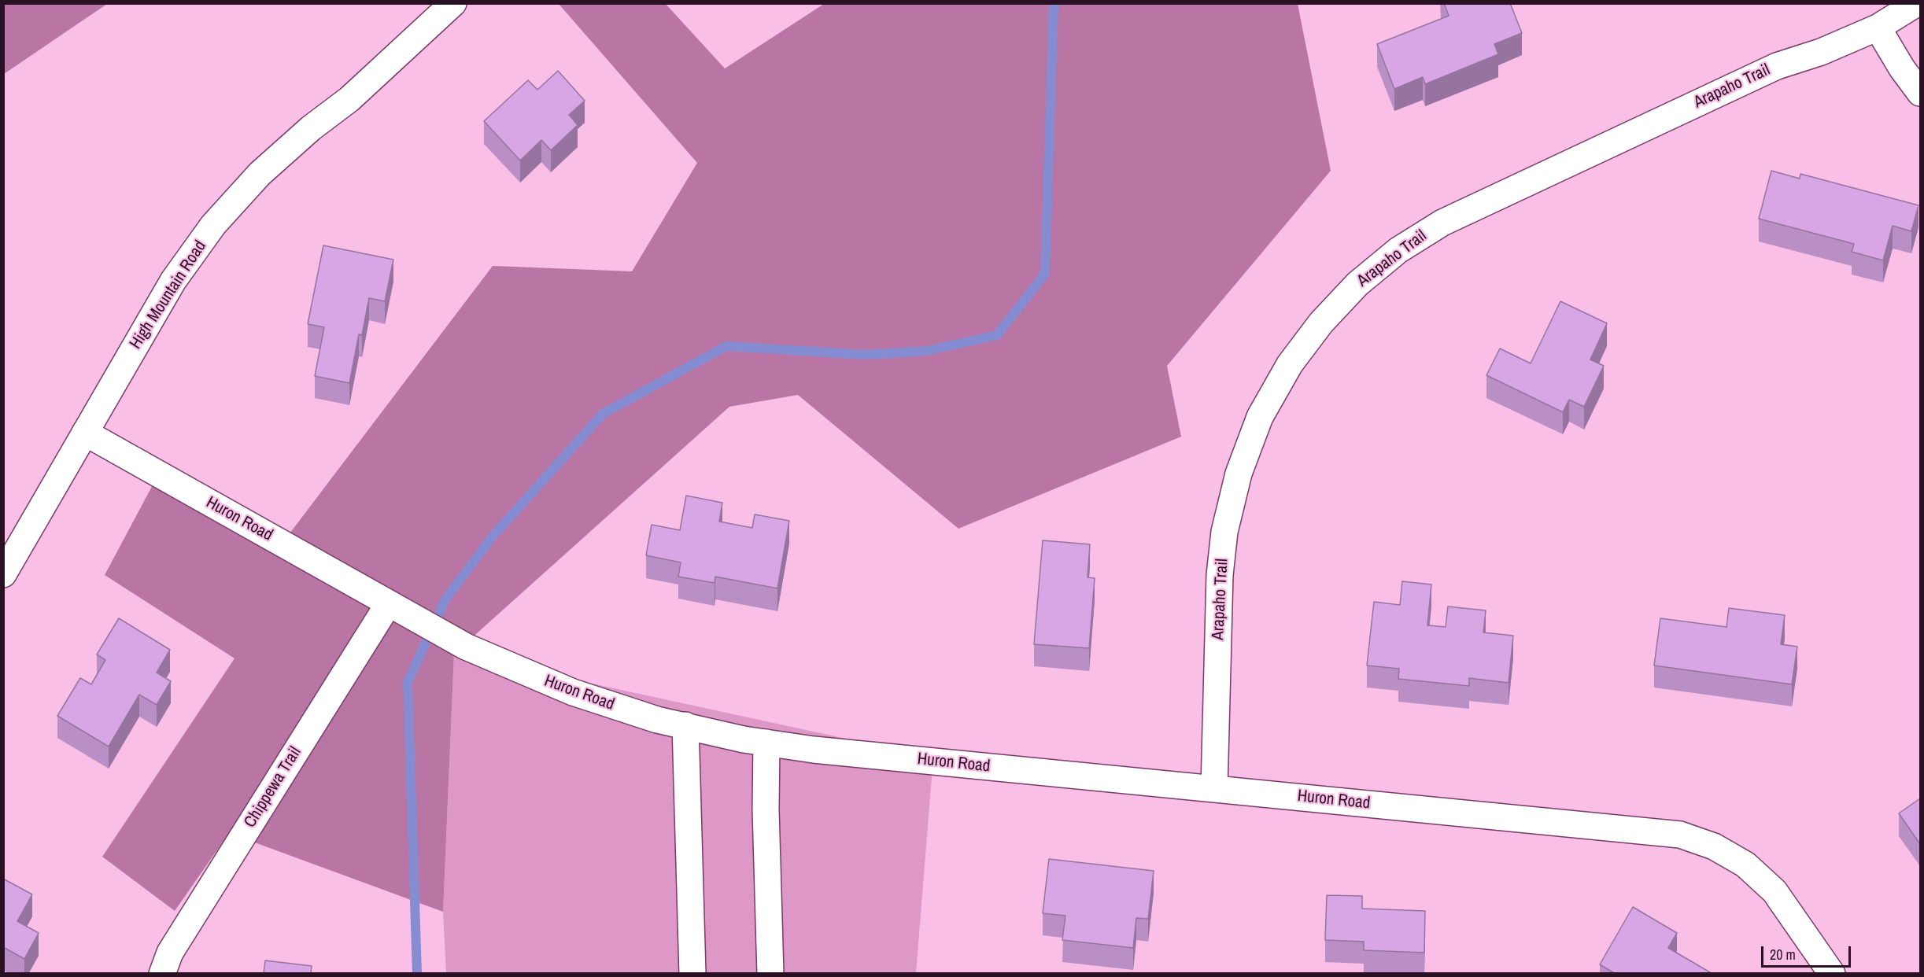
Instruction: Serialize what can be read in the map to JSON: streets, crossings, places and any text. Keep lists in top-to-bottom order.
{
  "streets": {
    "street": [
      "Arapaho Trail",
      "High Mountain Road",
      "Huron Road",
      "Chippewa Trail"
    ]
  },
  "crossings": [
    ["Arapaho Trail", "Huron Road"],
    ["High Mountain Road", "Huron Road"],
    ["Huron Road", "Chippewa Trail"]
  ],
  "scale_bar": "20 m"
}
